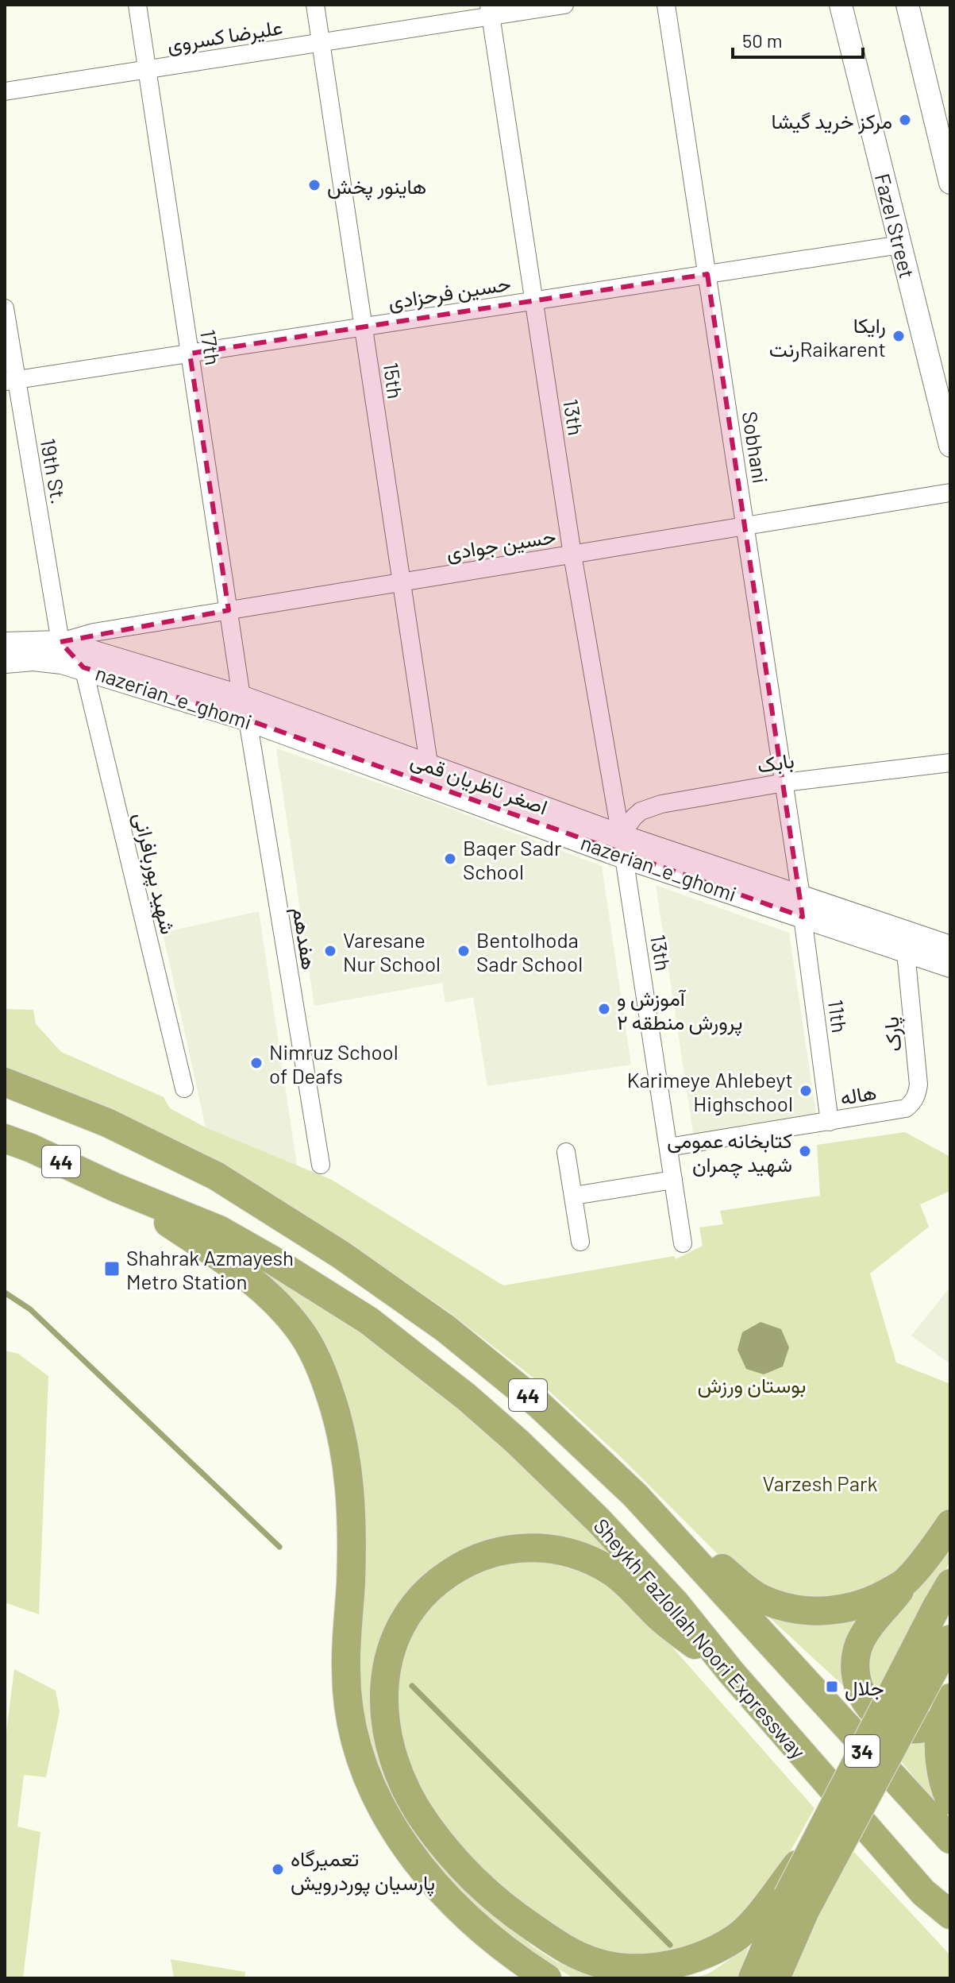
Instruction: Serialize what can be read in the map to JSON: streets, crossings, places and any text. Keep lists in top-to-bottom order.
{
  "streets": {
    "highway": ["44", "Sheykh Fazlollah Noori Expressway", "34"],
    "street": [
      "علیرضا کسروی",
      "Fazel Street",
      "حسین فرحزادی",
      "17th",
      "15th",
      "13th",
      "Sobhani",
      "19th St.",
      "حسین جوادی",
      "nazerian_e_ghomi",
      "بابک",
      "اصغر ناظریان قمی",
      "شهید پوربافرانی",
      "هفدهم",
      "11th",
      "پارک",
      "هاله"
    ]
  },
  "crossings": [
    ["علیرضا کسروی", "17th"],
    ["علیرضا کسروی", "15th"],
    ["علیرضا کسروی", "13th"],
    ["Fazel Street", "حسین فرحزادی"],
    ["حسین فرحزادی", "17th"],
    ["حسین فرحزادی", "15th"],
    ["حسین فرحزادی", "13th"],
    ["حسین فرحزادی", "Sobhani"],
    ["حسین فرحزادی", "19th St."],
    ["17th", "حسین جوادی"],
    ["17th", "اصغر ناظریان قمی"],
    ["15th", "حسین جوادی"],
    ["15th", "nazerian_e_ghomi"],
    ["15th", "اصغر ناظریان قمی"],
    ["13th", "حسین جوادی"],
    ["13th", "بابک"],
    ["13th", "اصغر ناظریان قمی"],
    ["13th", "هاله"],
    ["Sobhani", "حسین جوادی"],
    ["Sobhani", "بابک"],
    ["Sobhani", "اصغر ناظریان قمی"],
    ["Sobhani", "11th"],
    ["19th St.", "حسین جوادی"],
    ["19th St.", "اصغر ناظریان قمی"],
    ["حسین جوادی", "اصغر ناظریان قمی"],
    ["nazerian_e_ghomi", "اصغر ناظریان قمی"],
    ["nazerian_e_ghomi", "شهید پوربافرانی"],
    ["nazerian_e_ghomi", "هفدهم"],
    ["بابک", "اصغر ناظریان قمی"],
    ["اصغر ناظریان قمی", "11th"],
    ["11th", "هاله"],
    ["پارک", "هاله"]
  ],
  "parks": ["بوستان ورزش", "Varzesh Park"],
  "places": {
    "other": [
      "مرکز خرید گیشا",
      "هاينور پخش",
      "رایکا رنتRaikarent",
      "Baqer Sadr School",
      "Varesane Nur School",
      "Bentolhoda Sadr School",
      "آموزش و پرورش منطقه ۲",
      "Nimruz School of Deafs",
      "Karimeye Ahlebeyt Highschool",
      "کتابخانه عمومی شهید چمران",
      "تعمیرگاه پارسیان پوردرویش"
    ],
    "transit": ["Shahrak Azmayesh Metro Station", "جلال"]
  },
  "scale_bar": "50 m"
}
